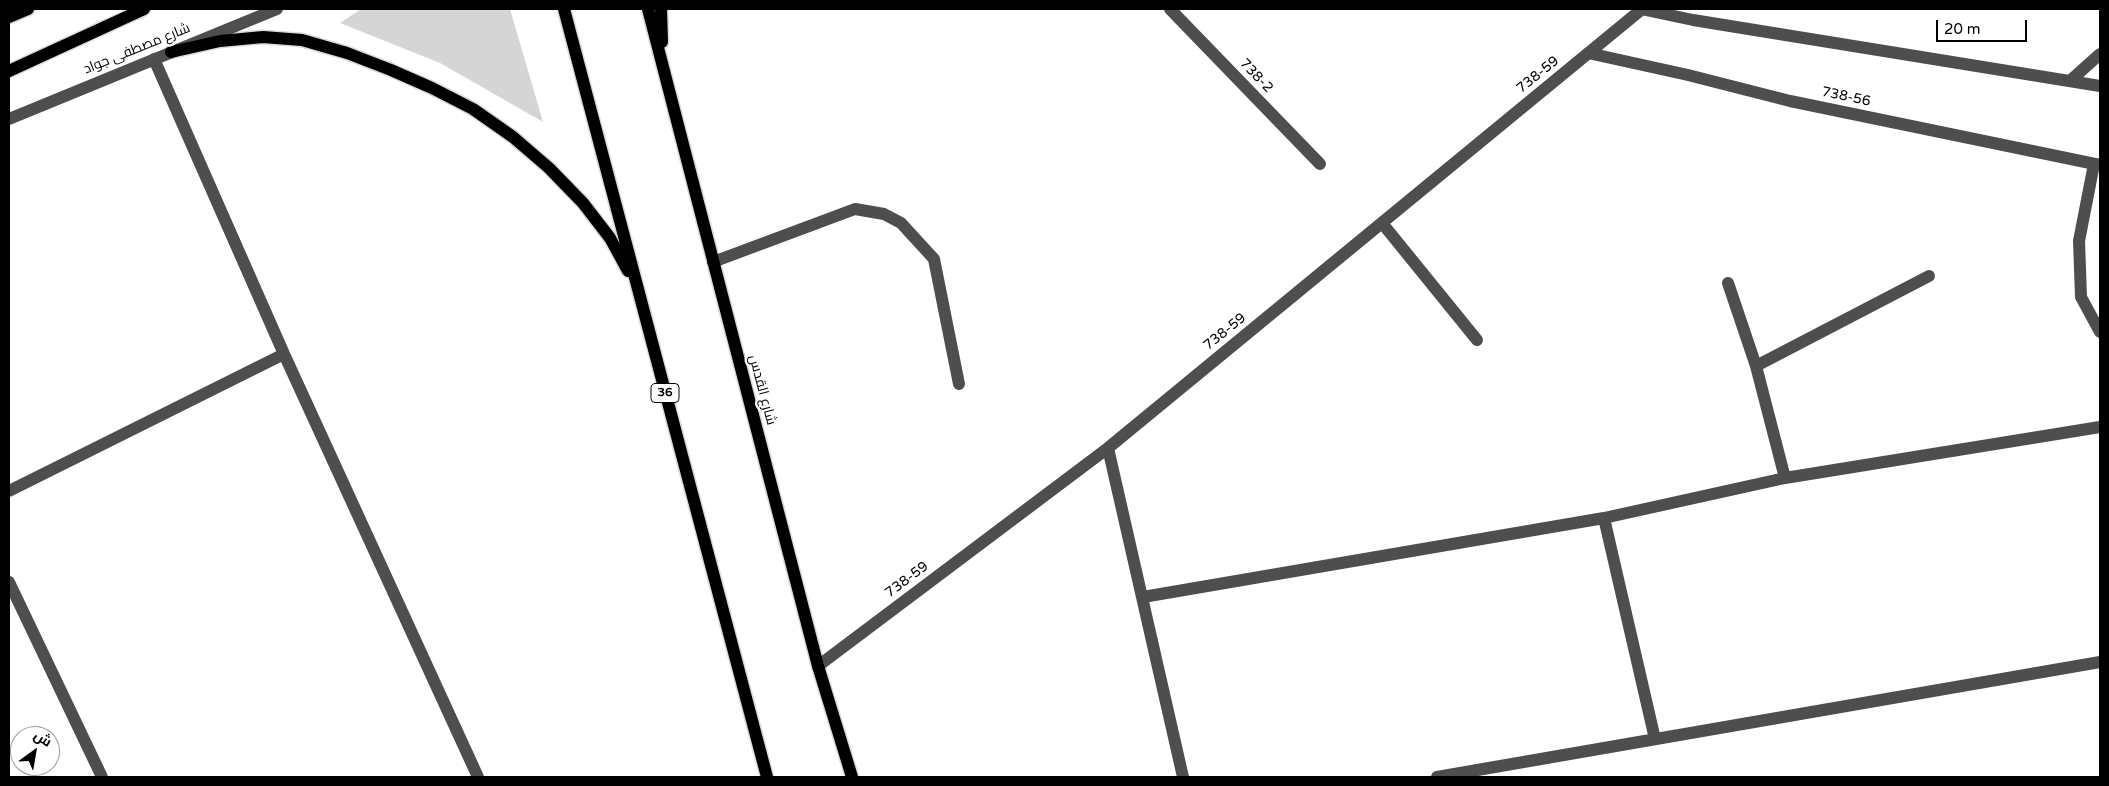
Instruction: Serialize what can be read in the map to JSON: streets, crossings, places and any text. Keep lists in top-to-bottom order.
{
  "streets": {
    "main road": ["شارع القدس", "36"],
    "street": [
      "شارع مصطفى جواد",
      "738-59",
      "738-2",
      "738-56"
    ]
  },
  "crossings": [
    ["738-59", "738-56"],
    ["738-59", "شارع القدس"]
  ],
  "scale_bar": "20 m",
  "north": "top right"
}
